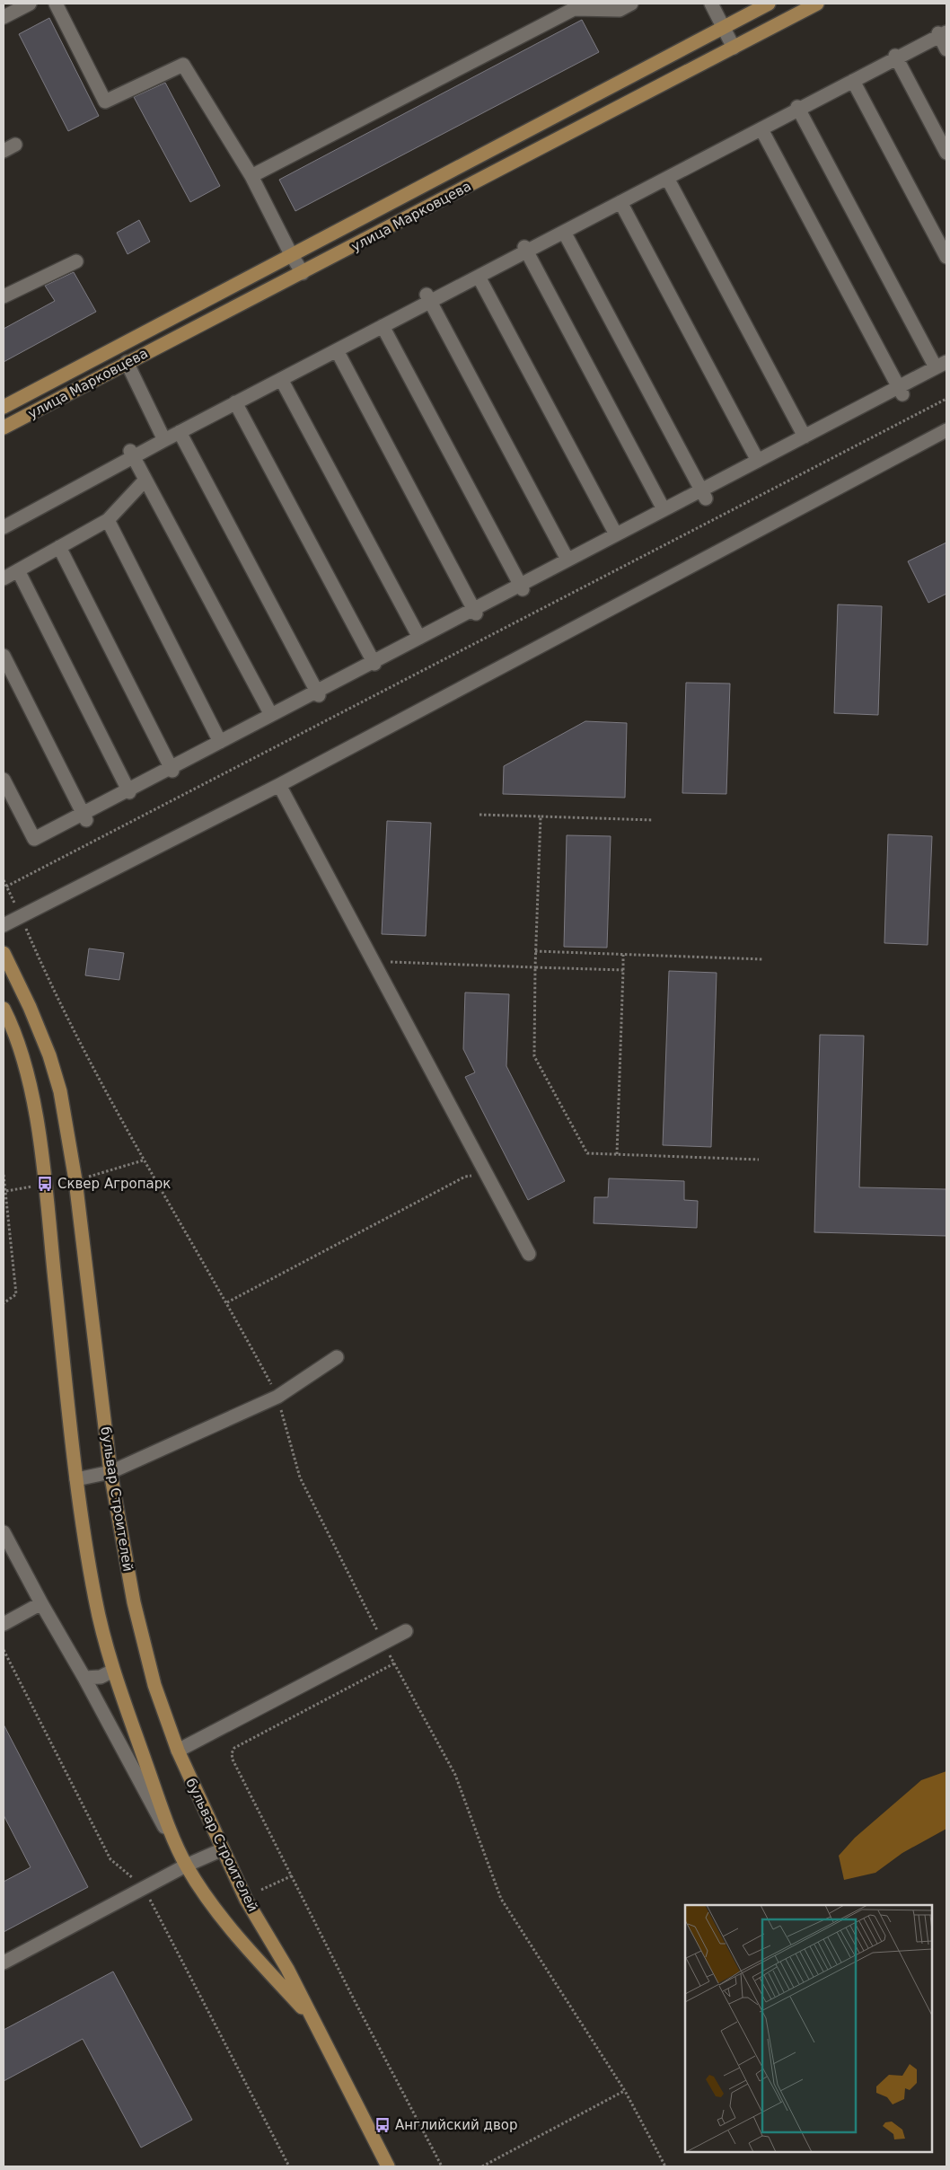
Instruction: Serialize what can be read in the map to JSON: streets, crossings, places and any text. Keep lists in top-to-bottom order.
{
  "streets": {
    "main road": ["улица Марковцева", "бульвар Строителей"]
  },
  "places": {
    "bus stop": ["Сквер Агропарк", "Английский двор"]
  }
}
